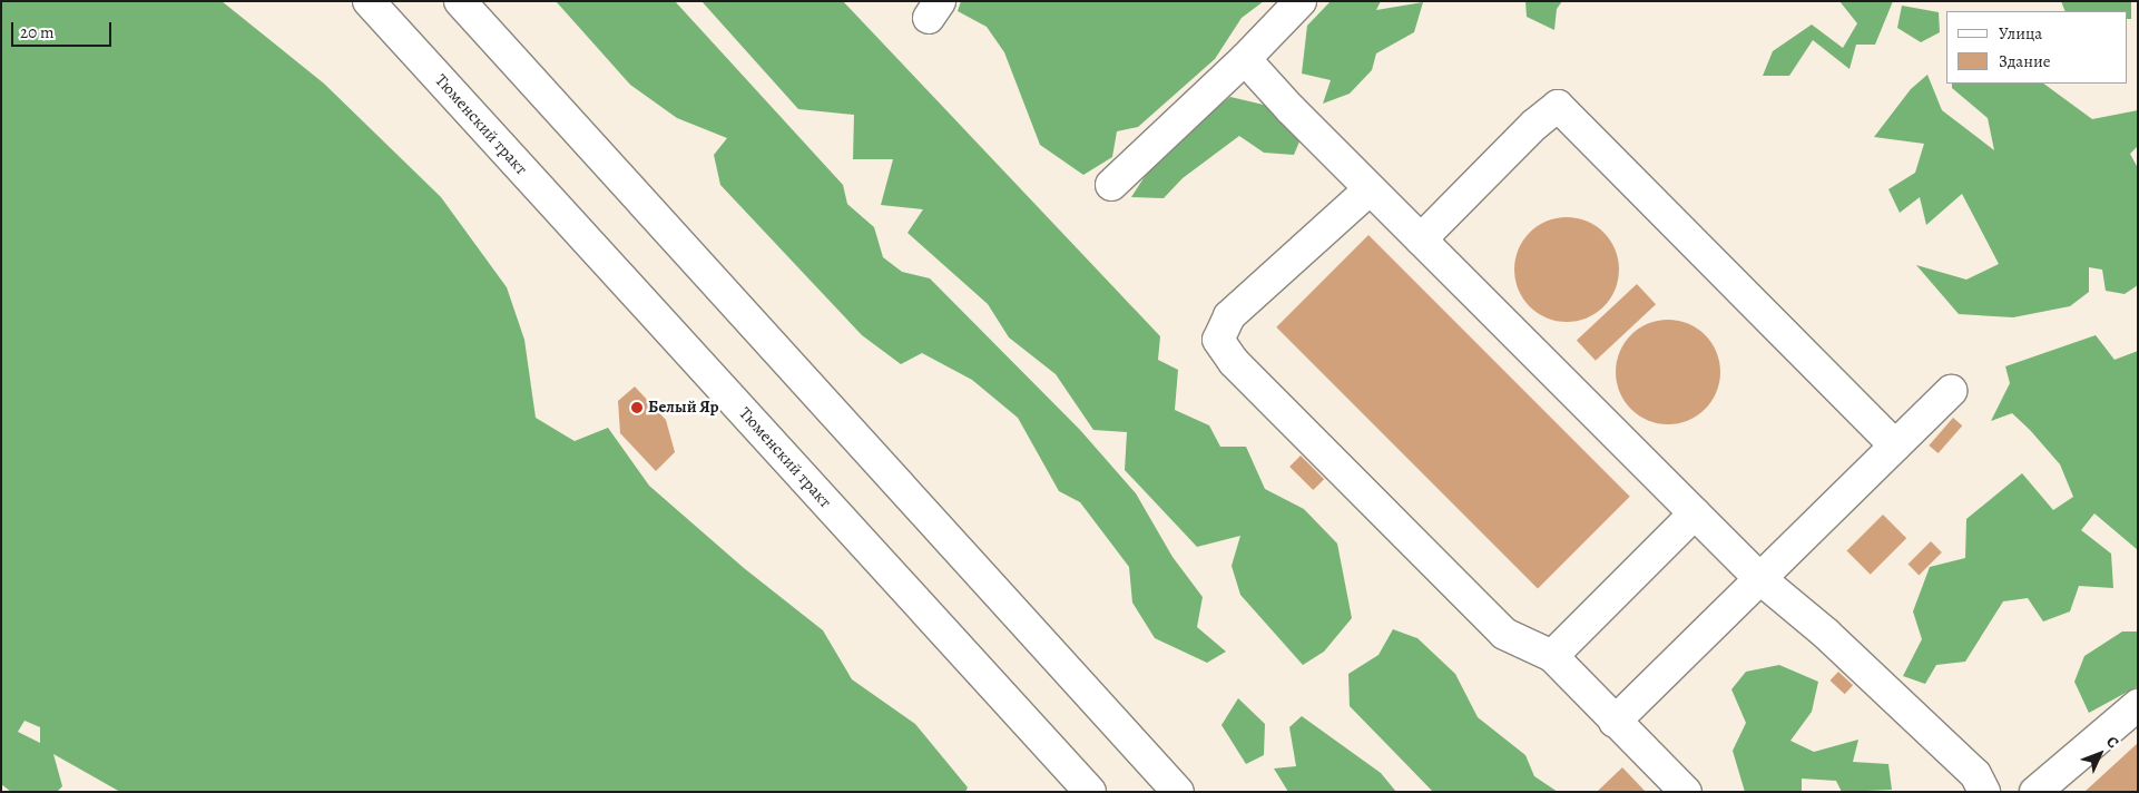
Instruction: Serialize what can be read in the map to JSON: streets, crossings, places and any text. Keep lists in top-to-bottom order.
{
  "streets": {
    "main road": ["Тюменский тракт"]
  },
  "places": ["Белый Яр"],
  "legend": ["Улица", "Здание"],
  "scale_bar": "20 m",
  "north": "top right"
}
